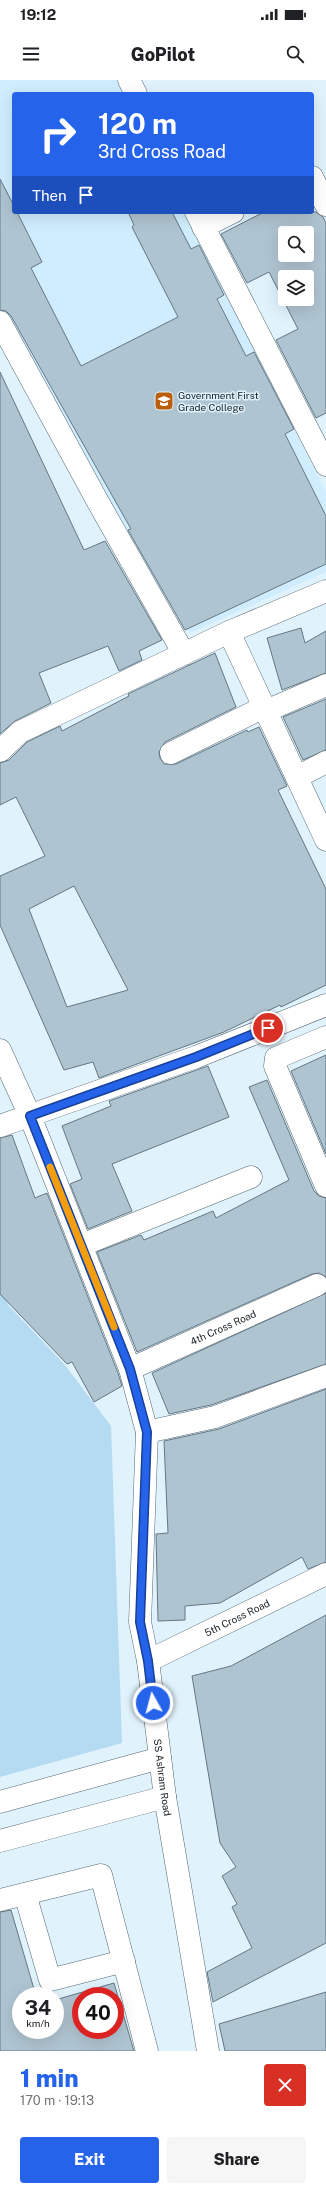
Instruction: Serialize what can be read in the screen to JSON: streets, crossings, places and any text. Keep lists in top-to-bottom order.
{
  "streets": {
    "street": ["4th Cross Road", "5th Cross Road", "SS Ashram Road"]
  },
  "crossings": [
    ["4th Cross Road", "SS Ashram Road"],
    ["5th Cross Road", "SS Ashram Road"]
  ],
  "places": {
    "school or university": ["Government First Grade College"]
  },
  "page": {
    "status": "19:12",
    "header": "GoPilot",
    "turn": ["120 m", "3rd Cross Road"],
    "then": "Then",
    "speed": "34 km/h",
    "limit": "40",
    "heading": ["1 min", "170 m · 19:13"],
    "buttons": ["Exit", "Share"]
  }
}
